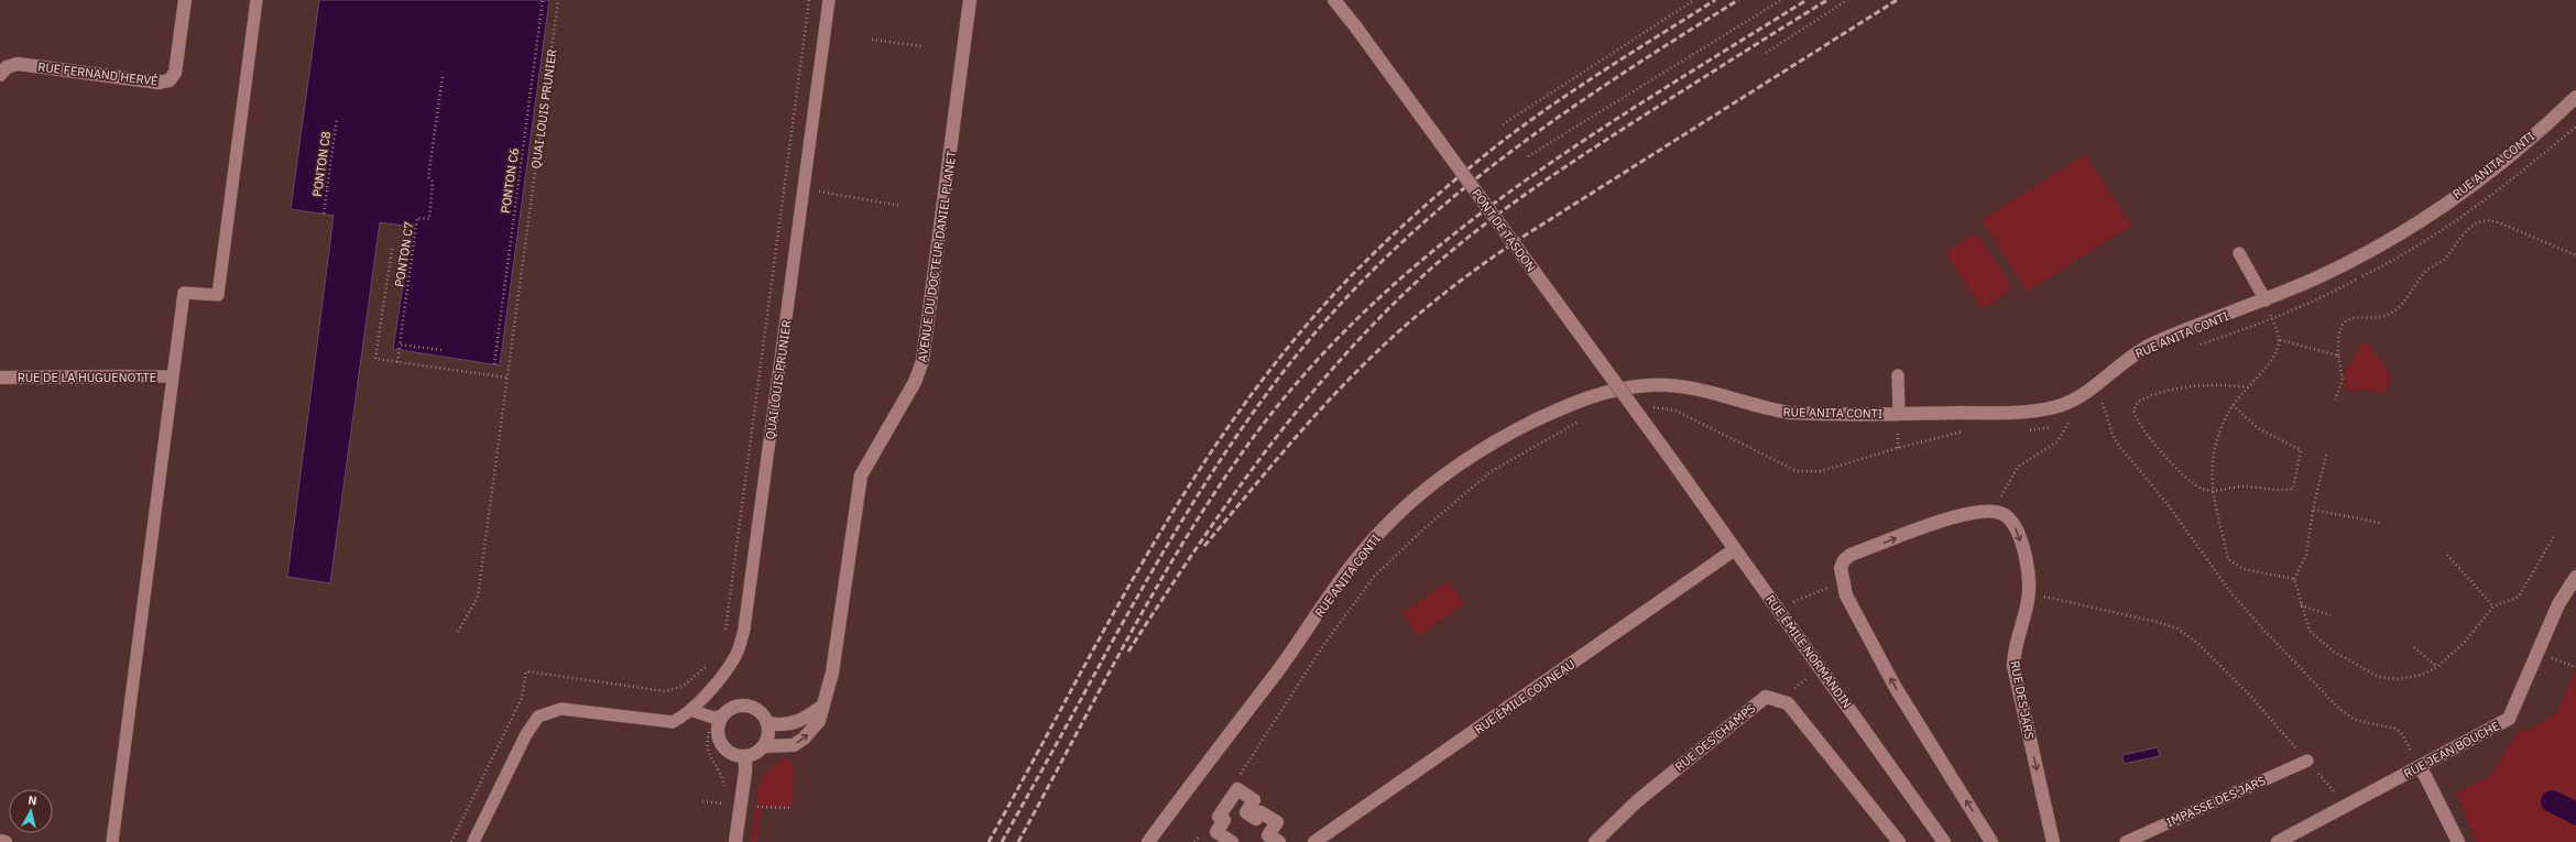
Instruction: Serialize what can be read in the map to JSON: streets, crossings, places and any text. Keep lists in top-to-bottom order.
{
  "streets": {
    "street": [
      "RUE FERNAND HERVÉ",
      "RUE ANITA CONTI",
      "PONT DE TASDON",
      "AVENUE DU DOCTEUR DANIEL PLANET",
      "RUE DE LA HUGUENOTTE",
      "RUE ÉMILE NORMANDIN",
      "RUE ÉMILE COUNEAU",
      "RUE DES JARS",
      "RUE DES CHAMPS",
      "RUE JEAN BOUCHE"
    ],
    "lane": ["QUAI LOUIS PRUNIER", "IMPASSE DES JARS"],
    "path": ["PONTON C8", "PONTON C6", "PONTON C7"]
  },
  "crossings": [
    ["PONT DE TASDON", "RUE ÉMILE NORMANDIN"],
    ["RUE ÉMILE NORMANDIN", "RUE ÉMILE COUNEAU"]
  ],
  "one_way": ["RUE DES JARS"],
  "north": "top"
}
